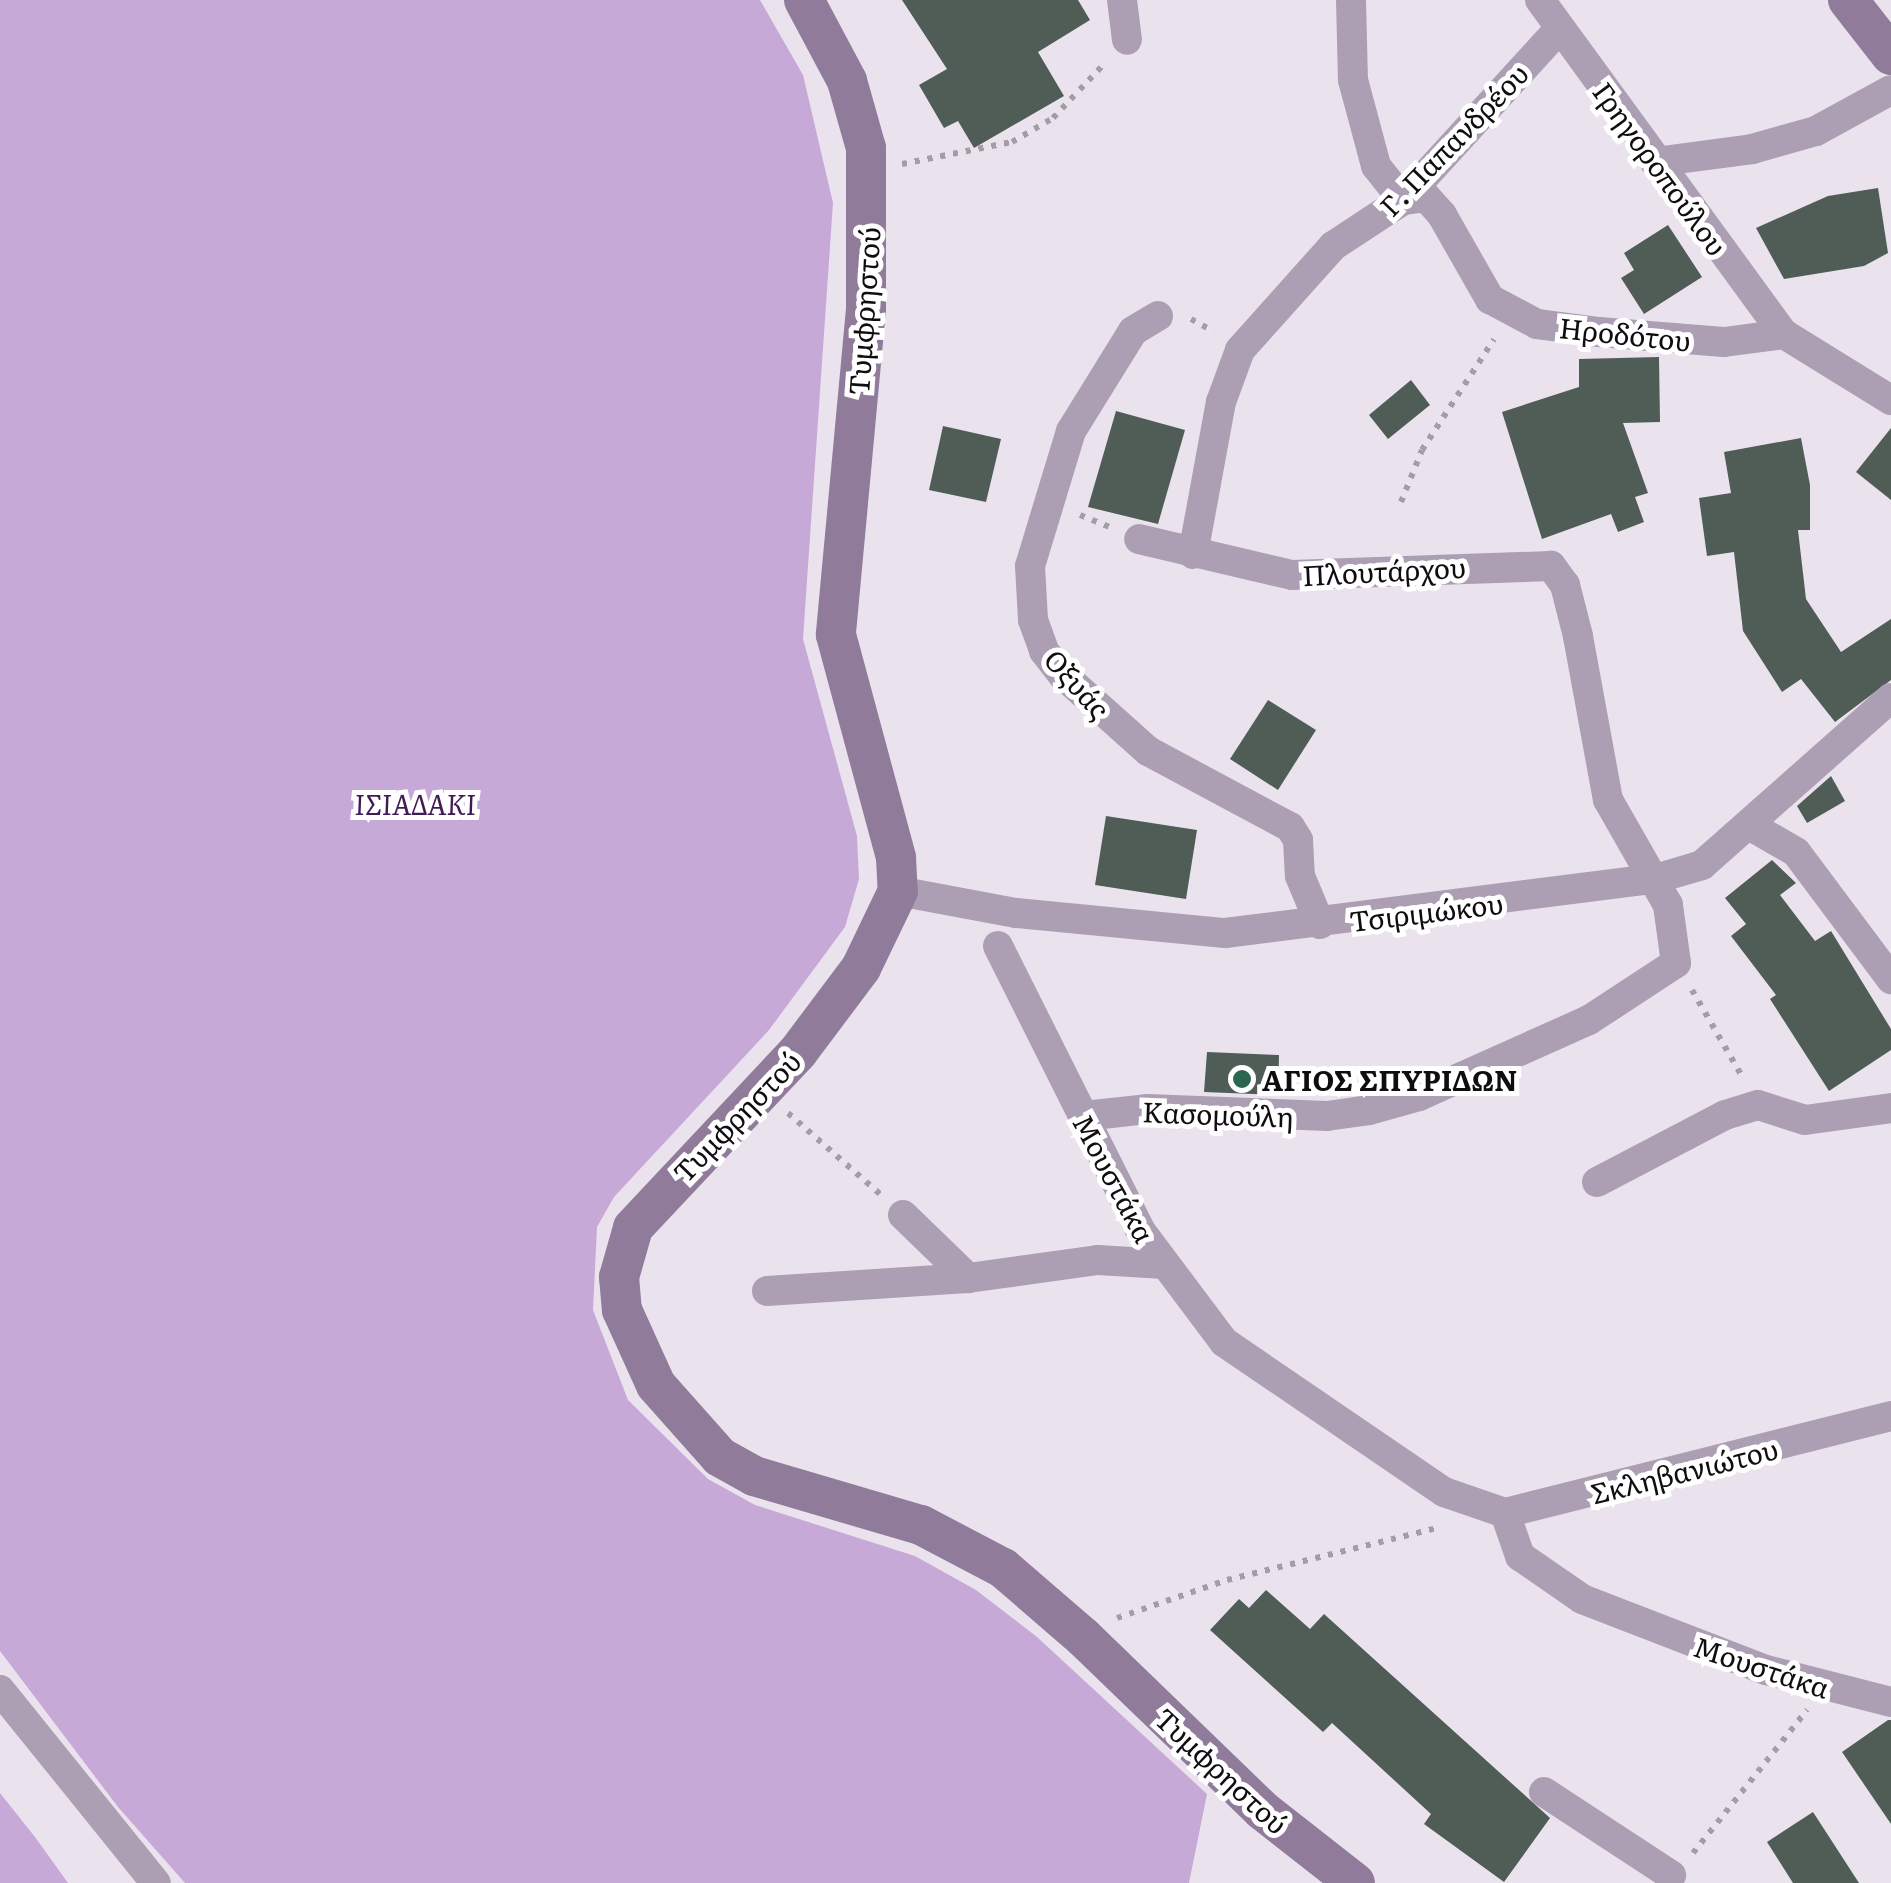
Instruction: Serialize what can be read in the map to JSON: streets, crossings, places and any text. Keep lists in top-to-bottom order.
{
  "streets": {
    "street": [
      "Γ. Παπανδρέου",
      "Γρηγοροπούλου",
      "Τυμφρηστού",
      "Ηροδότου",
      "Πλουτάρχου",
      "Οξυάς",
      "Τσιριμώκου",
      "Κασομούλη",
      "Μουστάκα",
      "Σκληβανιώτου"
    ]
  },
  "crossings": [
    ["Γ. Παπανδρέου", "Γρηγοροπούλου"],
    ["Γ. Παπανδρέου", "Πλουτάρχου"],
    ["Γρηγοροπούλου", "Ηροδότου"],
    ["Τυμφρηστού", "Τσιριμώκου"],
    ["Πλουτάρχου", "Τσιριμώκου"],
    ["Οξυάς", "Τσιριμώκου"],
    ["Κασομούλη", "Μουστάκα"],
    ["Μουστάκα", "Σκληβανιώτου"]
  ],
  "parks": ["ΙΣΙΑΔΑΚΙ"],
  "places": ["ΑΓΙΟΣ ΣΠΥΡΙΔΩΝ"]
}
